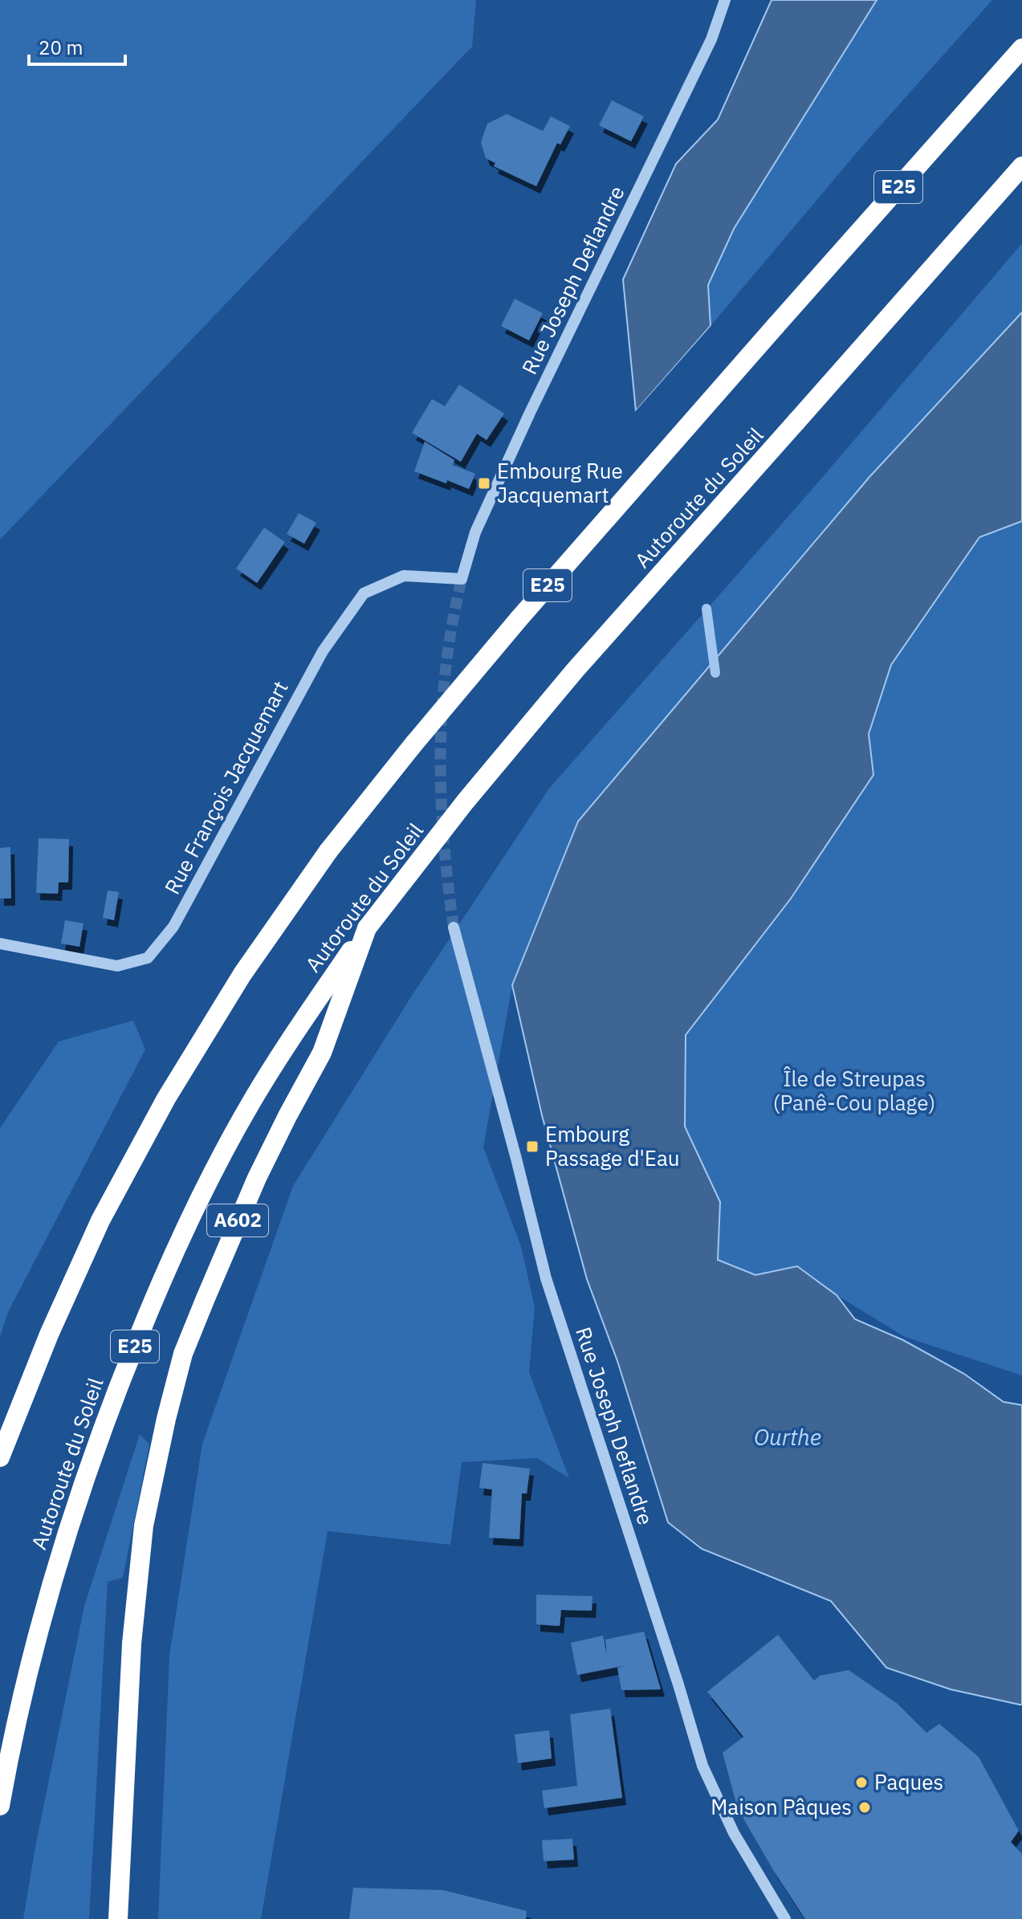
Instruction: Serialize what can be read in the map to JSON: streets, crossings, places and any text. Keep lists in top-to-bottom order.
{
  "streets": {
    "highway": ["E25", "Autoroute du Soleil", "A602"],
    "street": ["Rue Joseph Deflandre", "Rue François Jacquemart"]
  },
  "crossings": [
    ["Rue Joseph Deflandre", "Rue François Jacquemart"],
    ["Autoroute du Soleil", "A602"]
  ],
  "water": ["Ourthe"],
  "parks": ["Île de Streupas (Panê-Cou plage)"],
  "places": {
    "transit": ["Embourg Rue Jacquemart", "Embourg Passage d'Eau"],
    "other": ["Paques", "Maison Pâques"]
  },
  "scale_bar": "20 m"
}
